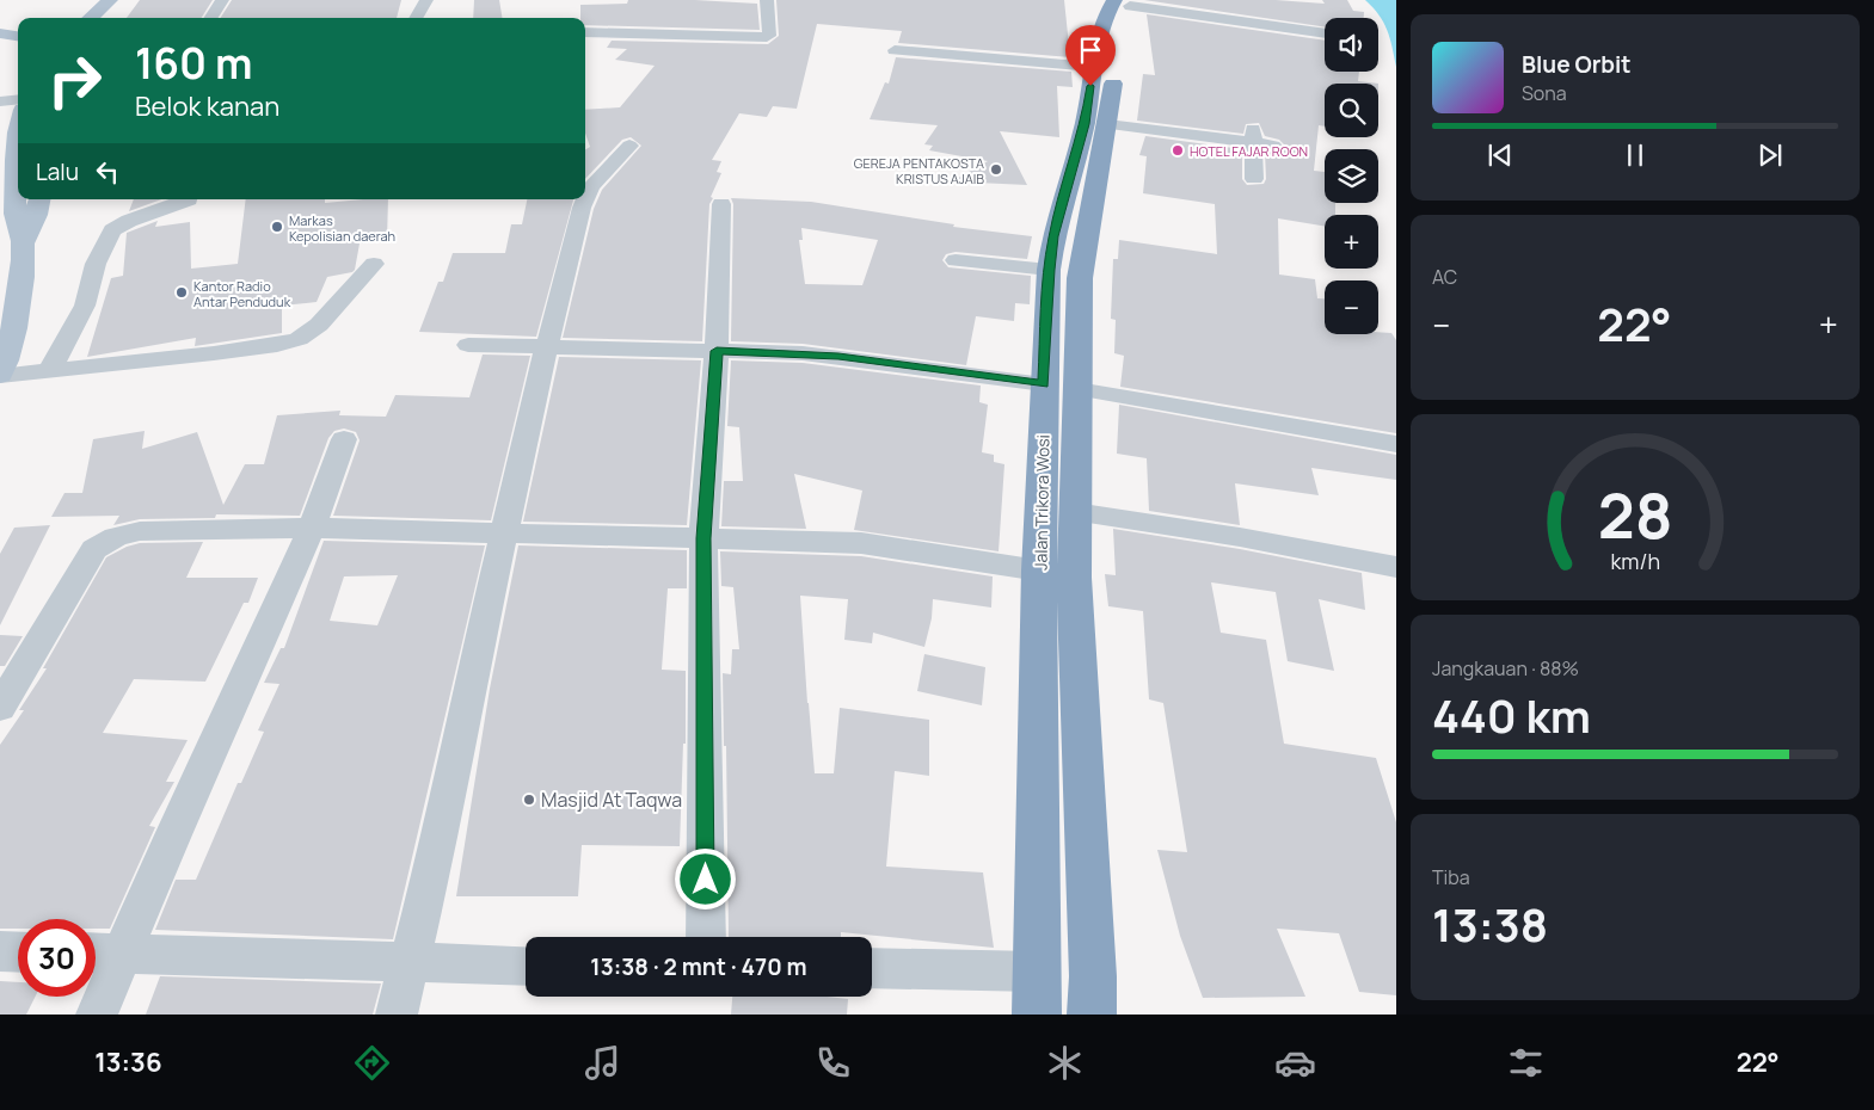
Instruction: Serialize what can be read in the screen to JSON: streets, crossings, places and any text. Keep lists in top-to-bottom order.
{
  "streets": {
    "highway": ["Jalan Trikora Wosi"]
  },
  "places": [
    "HOTEL FAJAR ROON",
    "GEREJA PENTAKOSTA KRISTUS AJAIB",
    "Markas Kepolisian daerah",
    "Kantor Radio Antar Penduduk",
    "Masjid At Taqwa"
  ],
  "page": {
    "map_buttons": ["+", "−"],
    "turn": ["160 m", "Belok kanan"],
    "song": ["Blue Orbit", "Sona"],
    "then": "Lalu",
    "tile": [
      "AC",
      ["Jangkauan · 88%", "440 km"],
      ["Tiba", "13:38"]
    ],
    "heat": ["−", "22°", "+"],
    "limit": "30",
    "trip": "13:38 · 2 mnt · 470 m",
    "tabs": ["13:36", "22°"],
    "gauge": ["28", "km/h"]
  }
}
